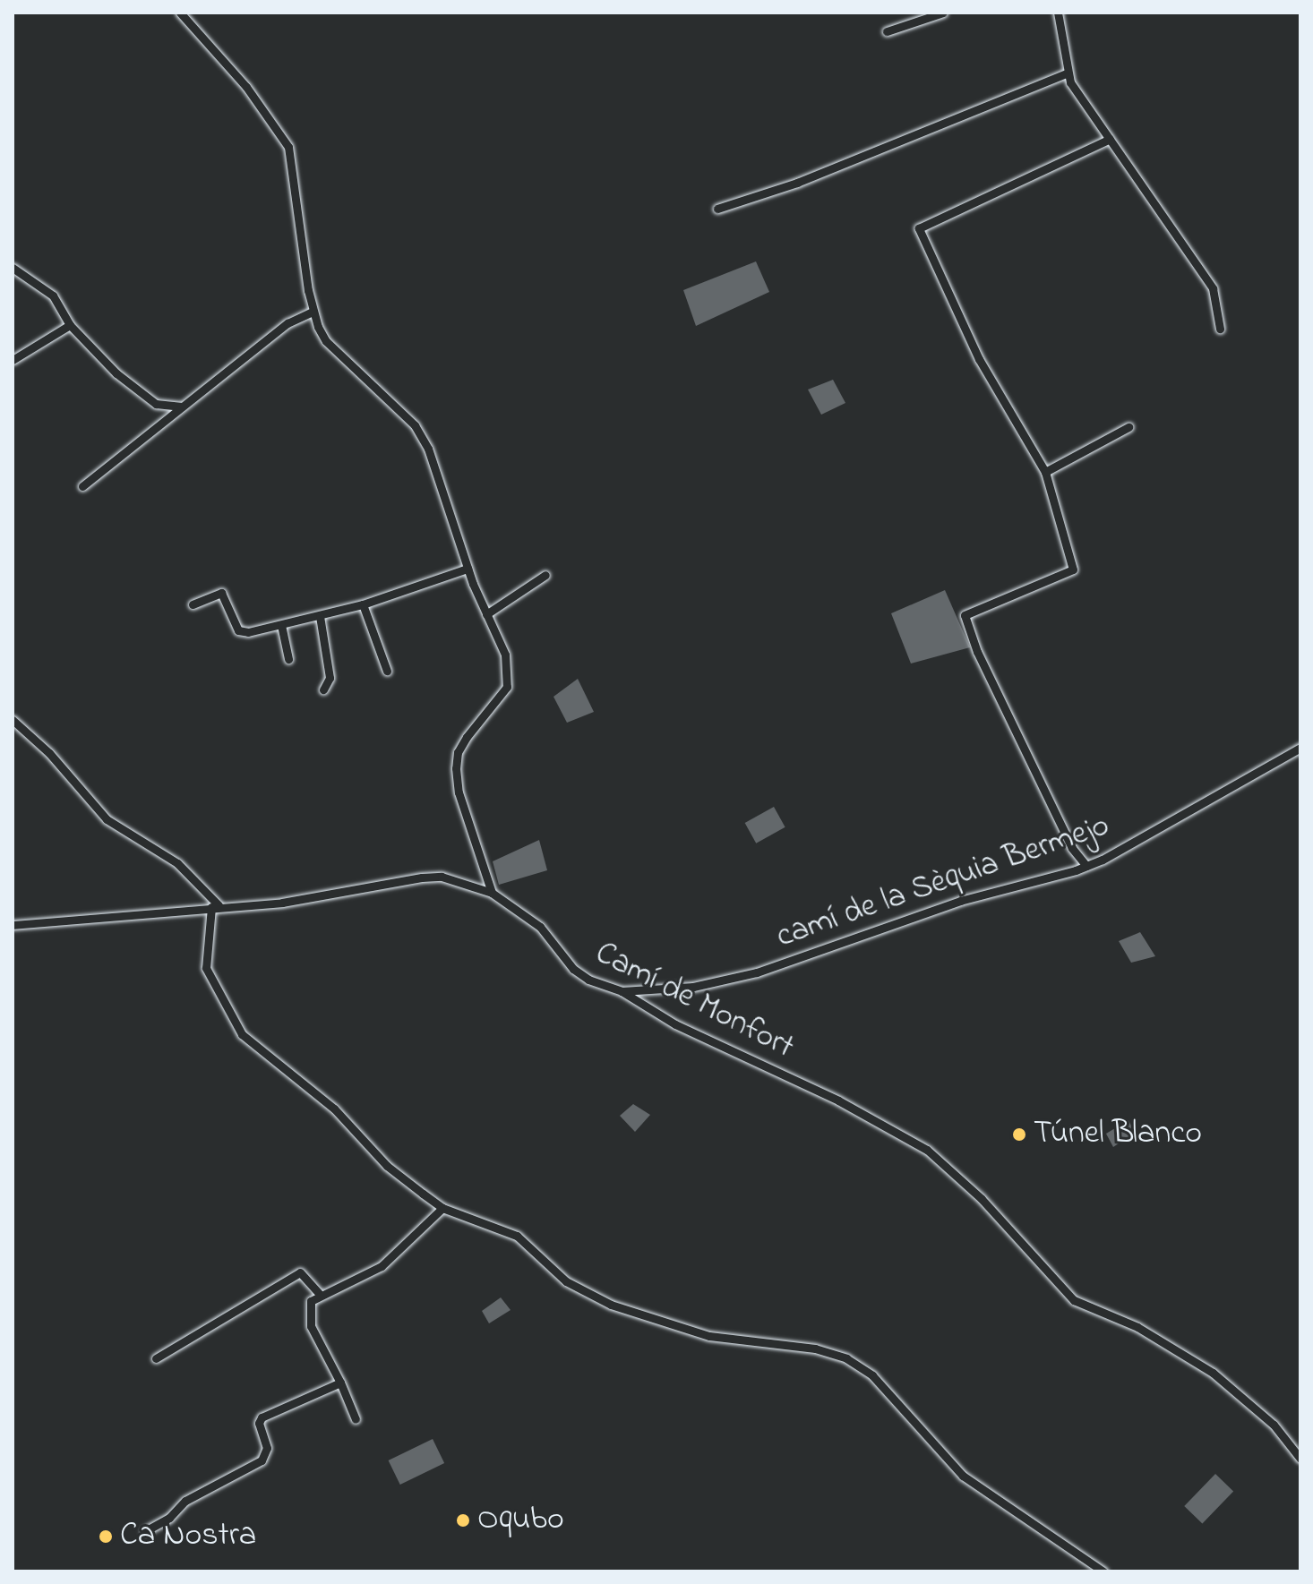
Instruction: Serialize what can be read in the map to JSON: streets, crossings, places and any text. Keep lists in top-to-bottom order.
{
  "streets": {
    "street": ["camí de la Sèquia Bermejo", "Camí de Monfort"]
  },
  "crossings": [
    ["camí de la Sèquia Bermejo", "Camí de Monfort"]
  ],
  "places": ["Túnel Blanco", "Oqubo", "Ca Nostra"]
}
